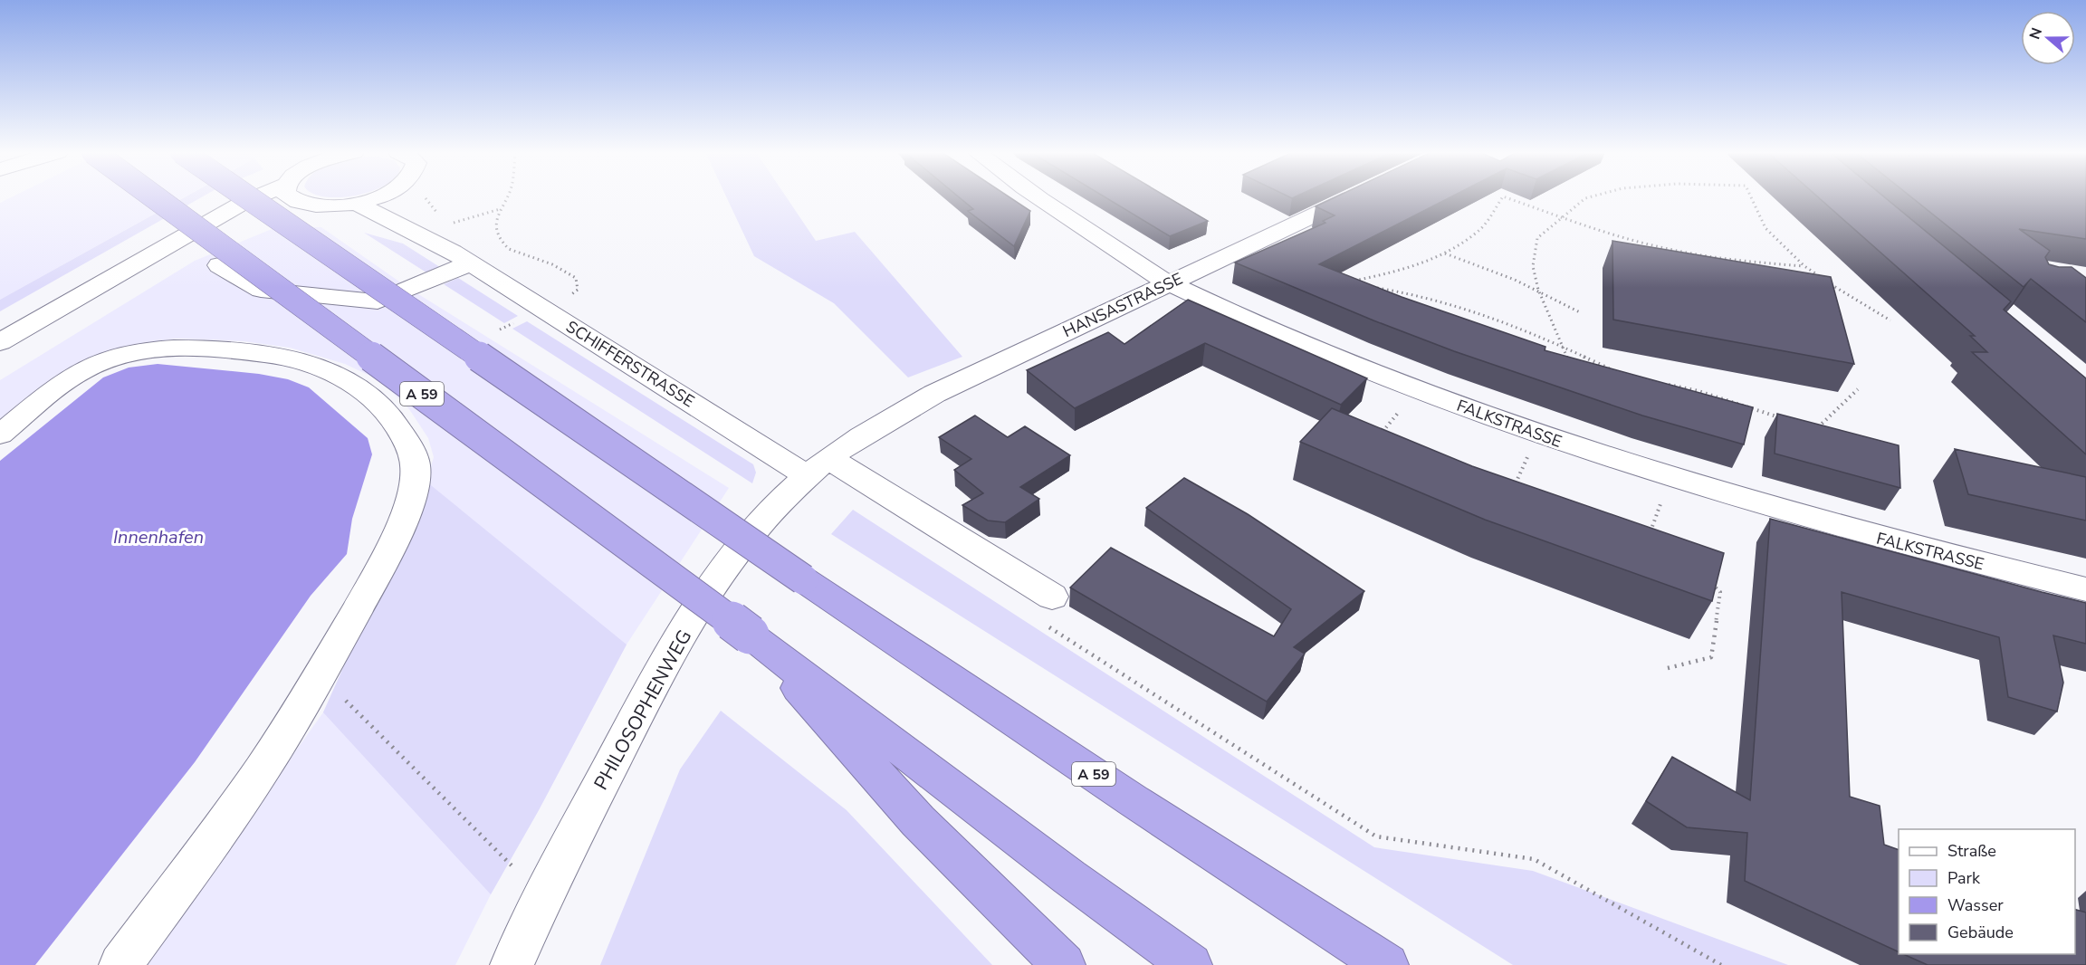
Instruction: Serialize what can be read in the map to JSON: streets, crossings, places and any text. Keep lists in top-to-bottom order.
{
  "streets": {
    "highway": ["A 59"],
    "street": [
      "HANSASTRASSE",
      "SCHIFFERSTRASSE",
      "FALKSTRASSE",
      "PHILOSOPHENWEG"
    ]
  },
  "crossings": [
    ["HANSASTRASSE", "SCHIFFERSTRASSE"],
    ["HANSASTRASSE", "FALKSTRASSE"],
    ["HANSASTRASSE", "PHILOSOPHENWEG"],
    ["SCHIFFERSTRASSE", "PHILOSOPHENWEG"]
  ],
  "water": ["Innenhafen"],
  "legend": [
    "Straße",
    "Park",
    "Wasser",
    "Gebäude"
  ],
  "north": "left"
}
